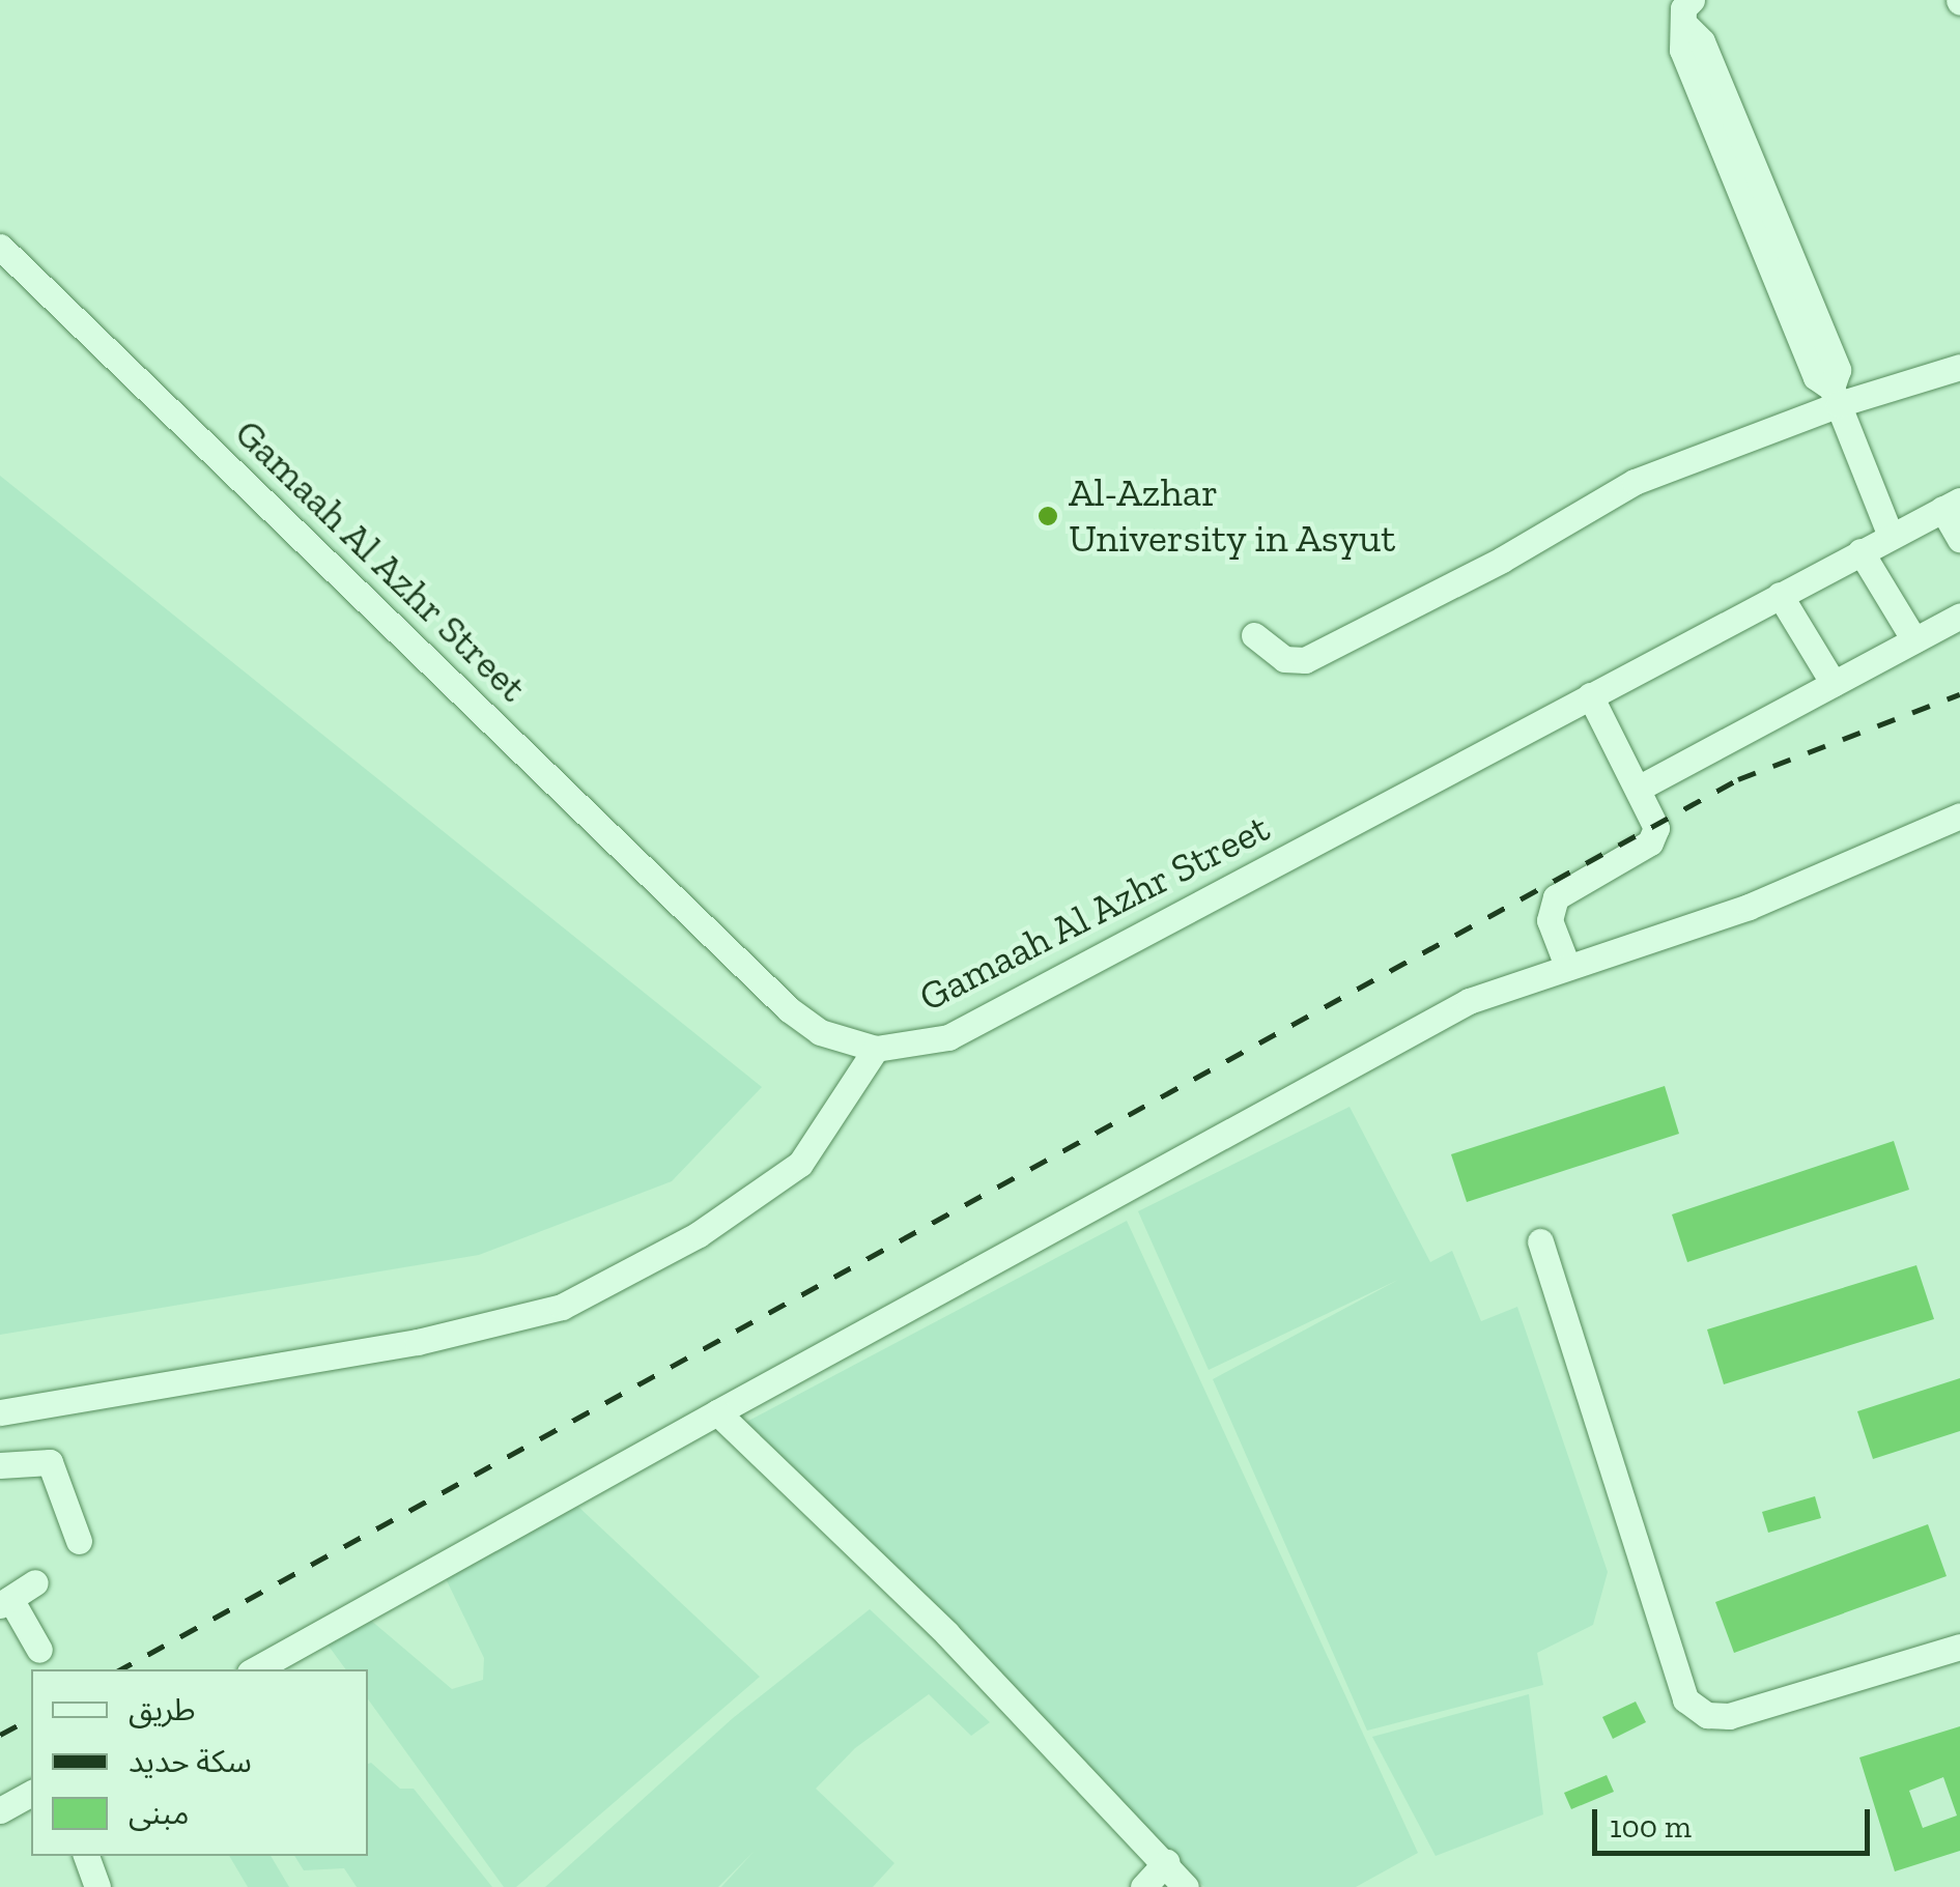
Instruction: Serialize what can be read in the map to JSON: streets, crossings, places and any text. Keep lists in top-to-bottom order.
{
  "streets": {
    "street": ["Gamaah Al Azhr Street"]
  },
  "places": ["Al-Azhar University in Asyut"],
  "legend": ["طريق", "سكة حديد", "مبنى"],
  "scale_bar": "100 m"
}
